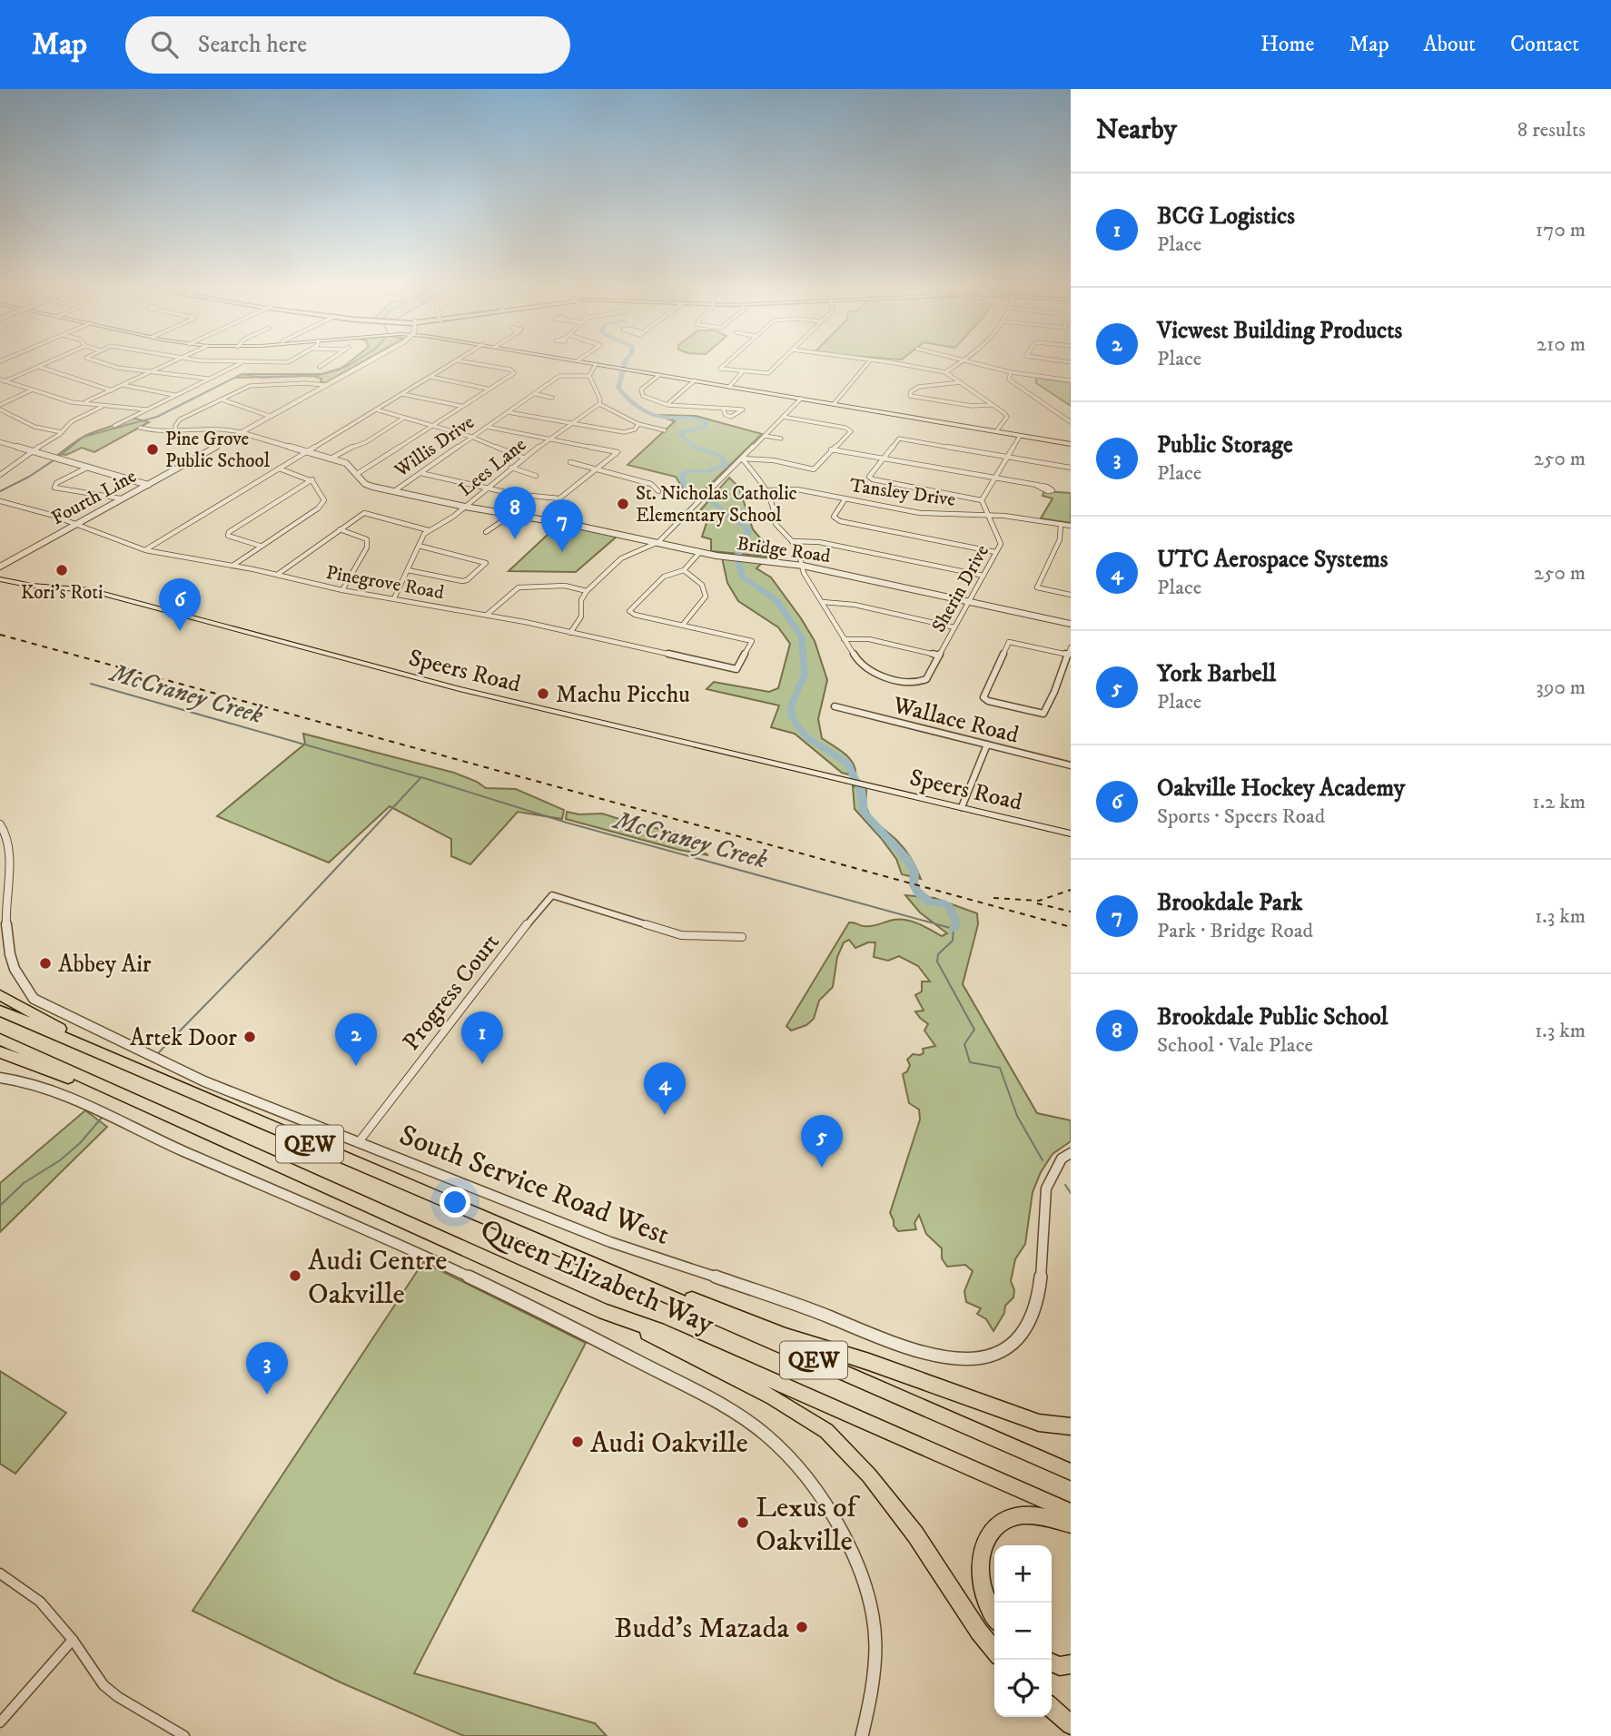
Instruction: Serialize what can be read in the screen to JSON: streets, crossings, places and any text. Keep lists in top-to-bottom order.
{
  "streets": {
    "highway": ["QEW", "Queen Elizabeth Way"],
    "main road": ["Speers Road"],
    "street": [
      "Willis Drive",
      "Lees Lane",
      "Tansley Drive",
      "Fourth Line",
      "Bridge Road",
      "Pinegrove Road",
      "Sherin Drive",
      "Wallace Road",
      "Progress Court",
      "South Service Road West"
    ]
  },
  "crossings": [
    ["Willis Drive", "Bridge Road"],
    ["Lees Lane", "Bridge Road"],
    ["Lees Lane", "Pinegrove Road"],
    ["Tansley Drive", "Sherin Drive"],
    ["Fourth Line", "Bridge Road"],
    ["Fourth Line", "Pinegrove Road"],
    ["Bridge Road", "Sherin Drive"],
    ["Progress Court", "South Service Road West"]
  ],
  "water": ["McCraney Creek"],
  "places": [
    "Pine Grove Public School",
    "St. Nicholas Catholic Elementary School",
    "Kori's Roti",
    "Machu Picchu",
    "Abbey Air",
    "Artek Door",
    "Audi Centre Oakville",
    "Audi Oakville",
    "Lexus of Oakville",
    "Budd's Mazada"
  ],
  "page": {
    "header": "Map",
    "search": "Search here",
    "nav": [
      "Home",
      "Map",
      "About",
      "Contact"
    ],
    "heading": ["Nearby", "8 results"],
    "list": [
      {
        "mark": "1",
        "name": "BCG Logistics",
        "note": "Place",
        "value": "170 m"
      },
      {
        "mark": "2",
        "name": "Vicwest Building Products",
        "note": "Place",
        "value": "210 m"
      },
      {
        "mark": "3",
        "name": "Public Storage",
        "note": "Place",
        "value": "250 m"
      },
      {
        "mark": "4",
        "name": "UTC Aerospace Systems",
        "note": "Place",
        "value": "250 m"
      },
      {
        "mark": "5",
        "name": "York Barbell",
        "note": "Place",
        "value": "390 m"
      },
      {
        "mark": "6",
        "name": "Oakville Hockey Academy",
        "note": "Sports · Speers Road",
        "value": "1.2 km"
      },
      {
        "mark": "7",
        "name": "Brookdale Park",
        "note": "Park · Bridge Road",
        "value": "1.3 km"
      },
      {
        "mark": "8",
        "name": "Brookdale Public School",
        "note": "School · Vale Place",
        "value": "1.3 km"
      }
    ],
    "pins": [
      "8",
      "7",
      "6",
      "1",
      "2",
      "4",
      "5",
      "3"
    ],
    "map_buttons": ["+", "−"]
  }
}
